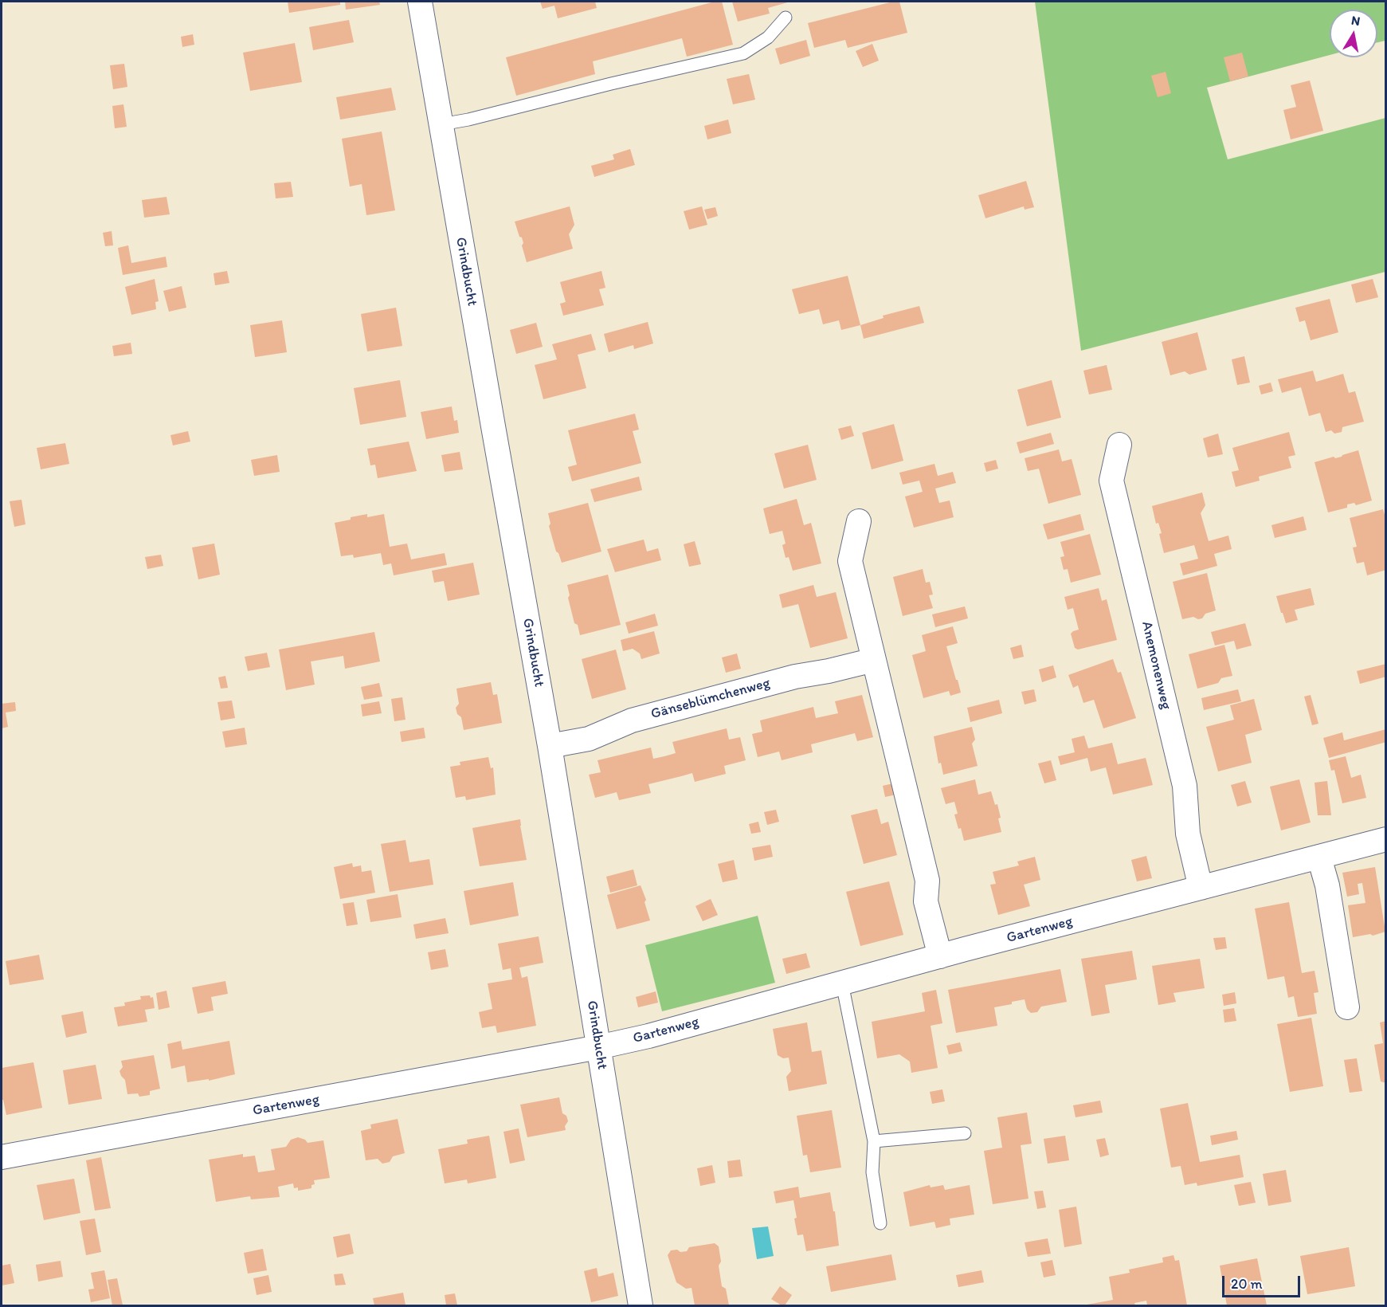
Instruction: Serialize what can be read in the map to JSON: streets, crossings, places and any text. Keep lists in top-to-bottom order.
{
  "streets": {
    "street": [
      "Grindbucht",
      "Anemonenweg",
      "Gänseblümchenweg",
      "Gartenweg"
    ]
  },
  "crossings": [
    ["Grindbucht", "Gänseblümchenweg"],
    ["Grindbucht", "Gartenweg"],
    ["Anemonenweg", "Gartenweg"]
  ],
  "scale_bar": "20 m",
  "north": "top"
}
